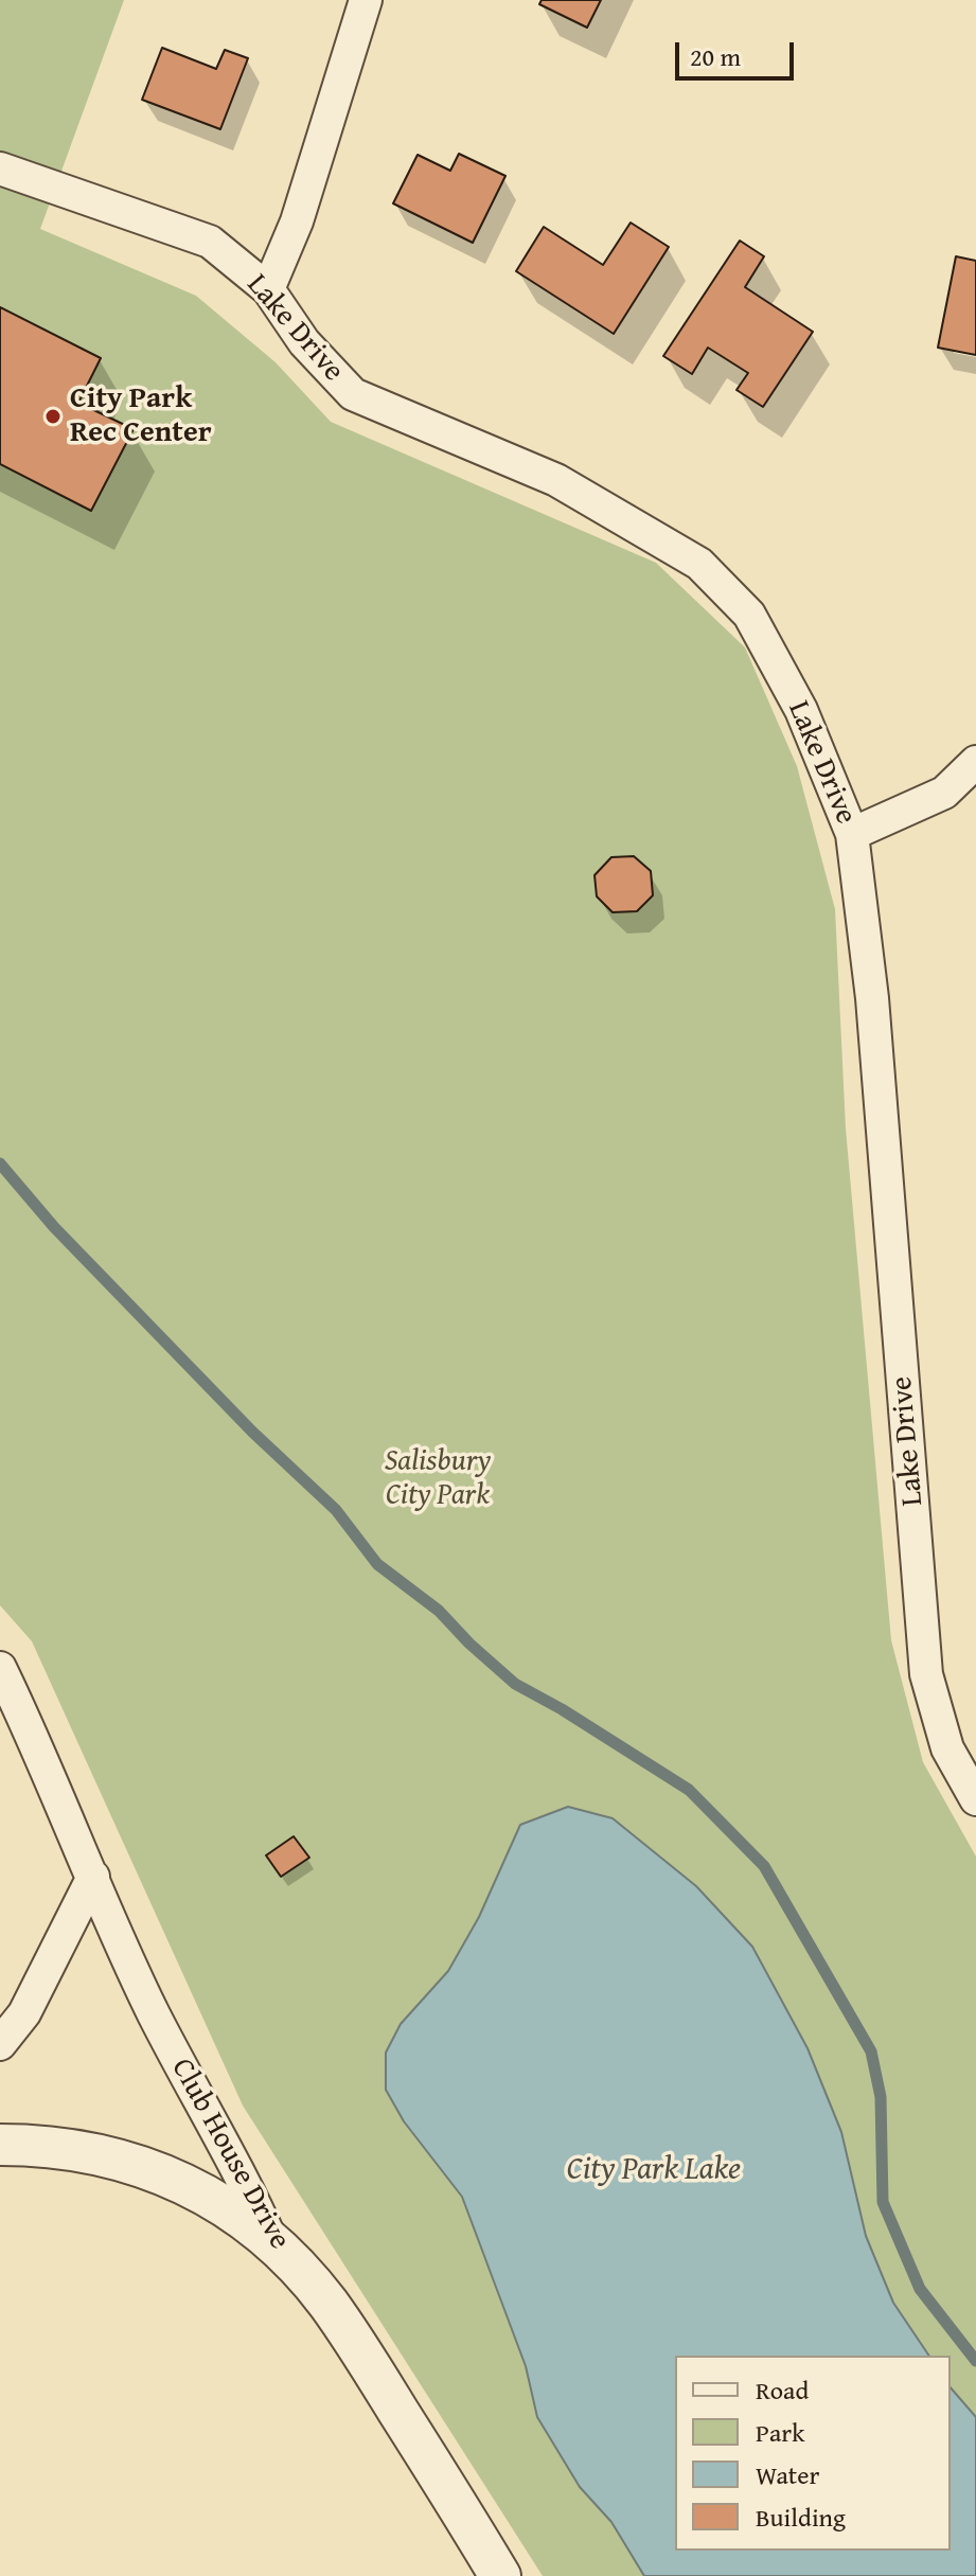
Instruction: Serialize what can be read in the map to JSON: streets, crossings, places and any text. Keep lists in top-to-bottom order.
{
  "streets": {
    "street": ["Lake Drive", "Club House Drive"]
  },
  "water": ["City Park Lake"],
  "parks": ["Salisbury City Park"],
  "places": ["City Park Rec Center"],
  "legend": [
    "Road",
    "Park",
    "Water",
    "Building"
  ],
  "scale_bar": "20 m"
}
